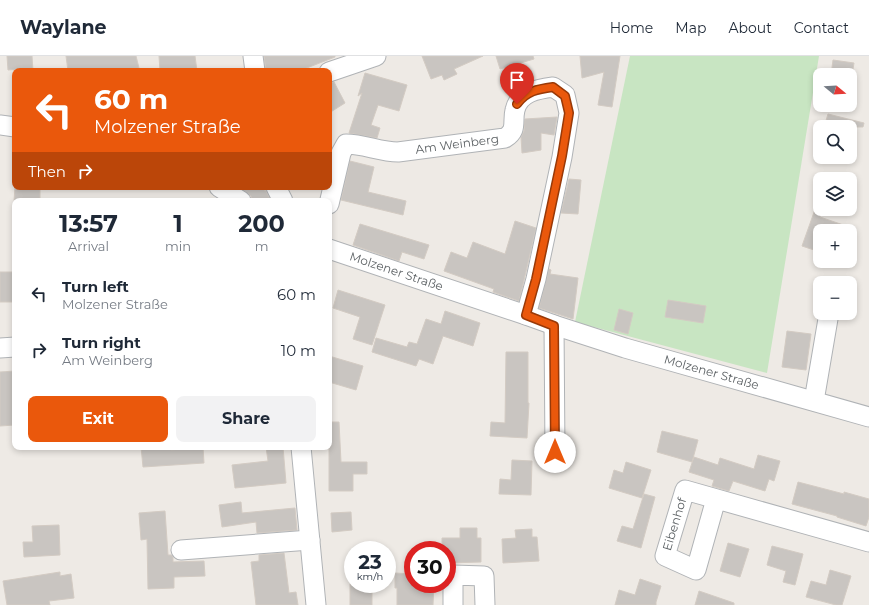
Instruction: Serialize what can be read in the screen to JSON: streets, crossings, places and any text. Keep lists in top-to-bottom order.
{
  "streets": {
    "street": ["Am Weinberg", "Molzener Straße"]
  },
  "crossings": [
    ["Am Weinberg", "Molzener Straße"]
  ],
  "north": "right",
  "page": {
    "header": "Waylane",
    "nav": [
      "Home",
      "Map",
      "About",
      "Contact"
    ],
    "map_buttons": ["+", "−"],
    "turn": ["60 m", "Molzener Straße"],
    "then": "Then",
    "eta": [
      "13:57",
      "Arrival",
      "1",
      "min",
      "200",
      "m"
    ],
    "list": [
      {
        "name": "Turn left",
        "note": "Molzener Straße",
        "value": "60 m"
      },
      {
        "name": "Turn right",
        "note": "Am Weinberg",
        "value": "10 m"
      }
    ],
    "buttons": ["Exit", "Share"],
    "speed": "23 km/h",
    "limit": "30"
  }
}
